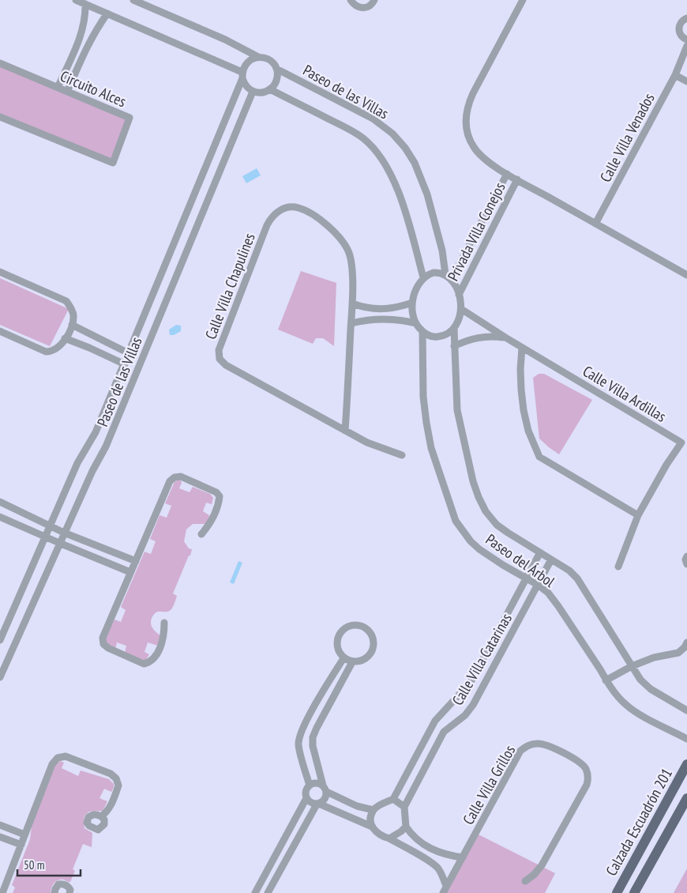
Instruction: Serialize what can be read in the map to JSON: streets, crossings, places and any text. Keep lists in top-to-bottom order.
{
  "streets": {
    "main road": ["Calzada Escuadrón 201"],
    "street": [
      "Circuito Alces",
      "Paseo de las Villas",
      "Calle Villa Venados",
      "Privada Villa Conejos",
      "Calle Villa Chapulines",
      "Calle Villa Ardillas",
      "Paseo del Árbol",
      "Calle Villa Catarinas",
      "Calle Villa Grillos"
    ]
  },
  "crossings": [
    ["Paseo de las Villas", "Privada Villa Conejos"],
    ["Paseo de las Villas", "Calle Villa Ardillas"],
    ["Paseo de las Villas", "Paseo del Árbol"],
    ["Privada Villa Conejos", "Calle Villa Ardillas"],
    ["Privada Villa Conejos", "Paseo del Árbol"],
    ["Calle Villa Ardillas", "Paseo del Árbol"],
    ["Paseo del Árbol", "Calle Villa Catarinas"]
  ],
  "scale_bar": "50 m"
}
